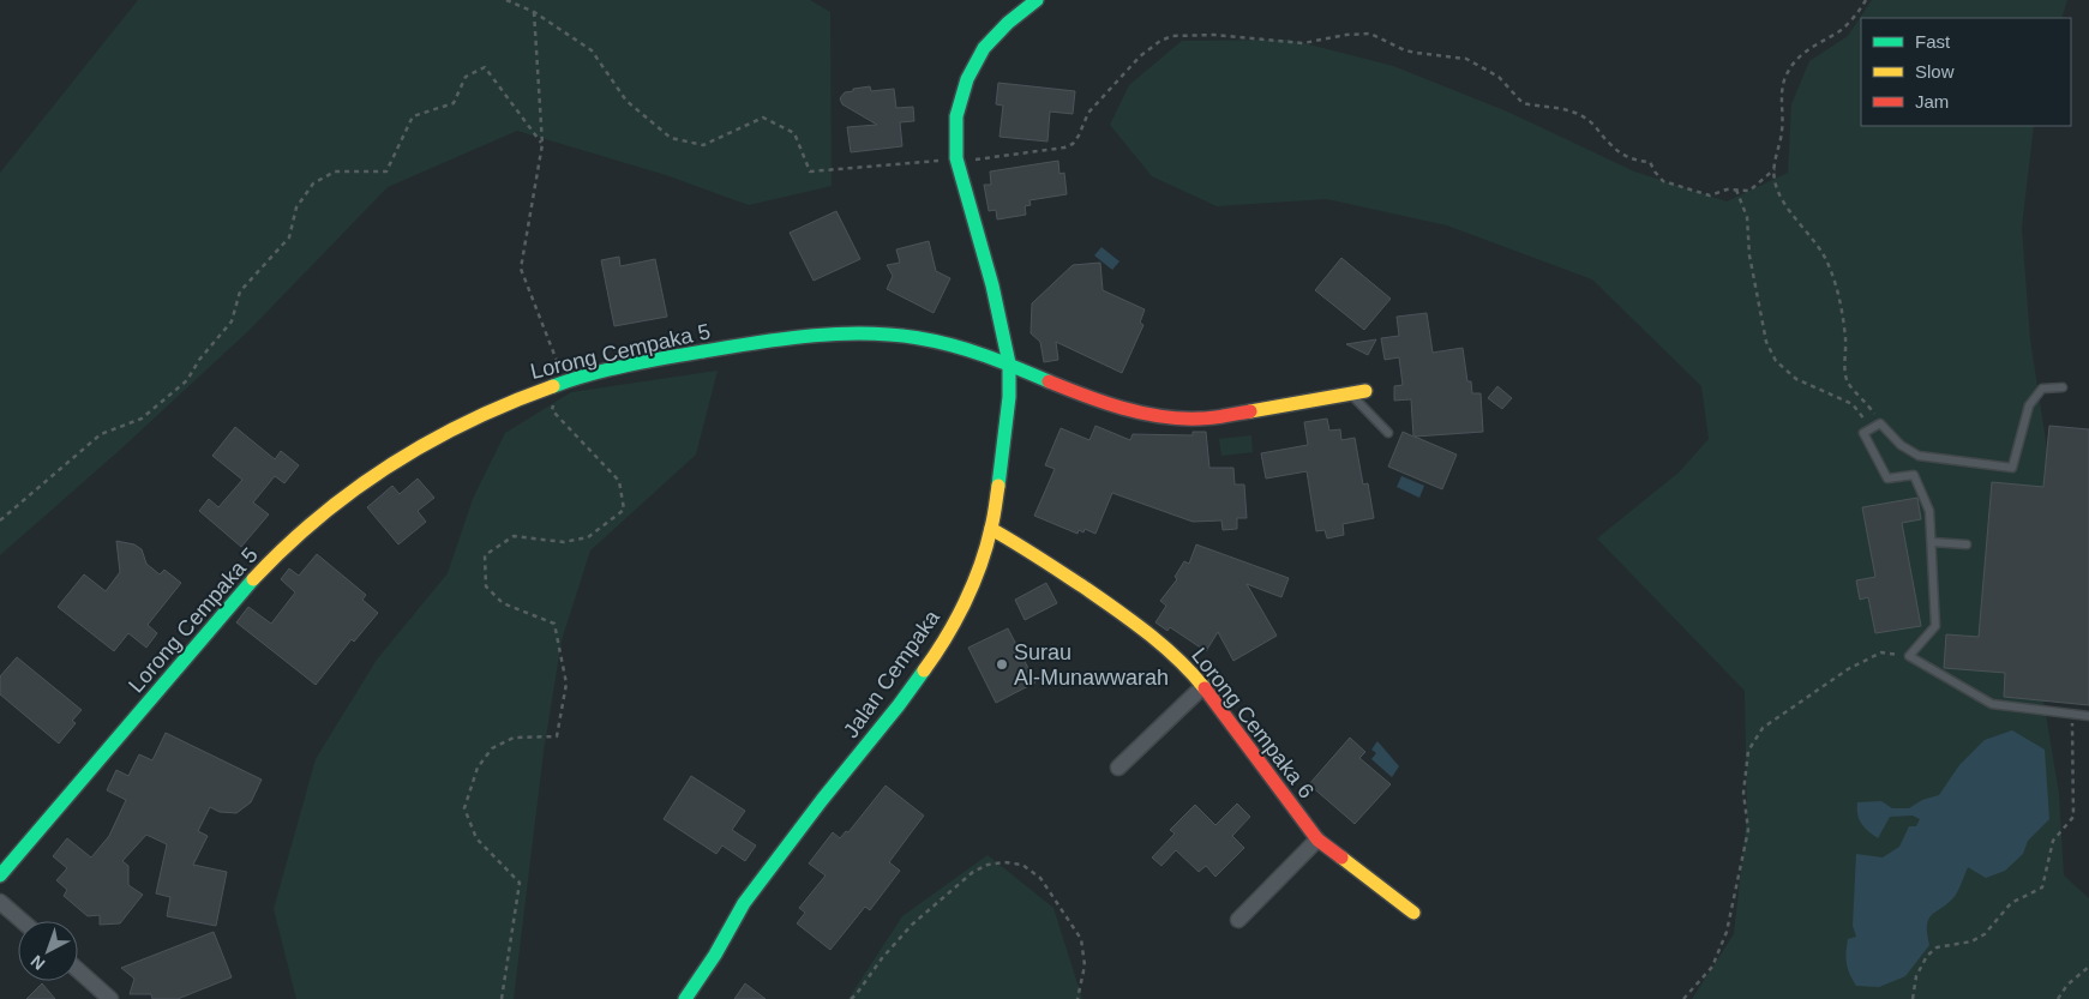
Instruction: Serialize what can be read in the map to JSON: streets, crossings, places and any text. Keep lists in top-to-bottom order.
{
  "streets": {
    "street": ["Lorong Cempaka 5", "Jalan Cempaka", "Lorong Cempaka 6"]
  },
  "crossings": [
    ["Lorong Cempaka 5", "Jalan Cempaka"],
    ["Jalan Cempaka", "Lorong Cempaka 6"]
  ],
  "places": ["Surau Al-Munawwarah"],
  "legend": ["Fast", "Slow", "Jam"],
  "north": "bottom left"
}
